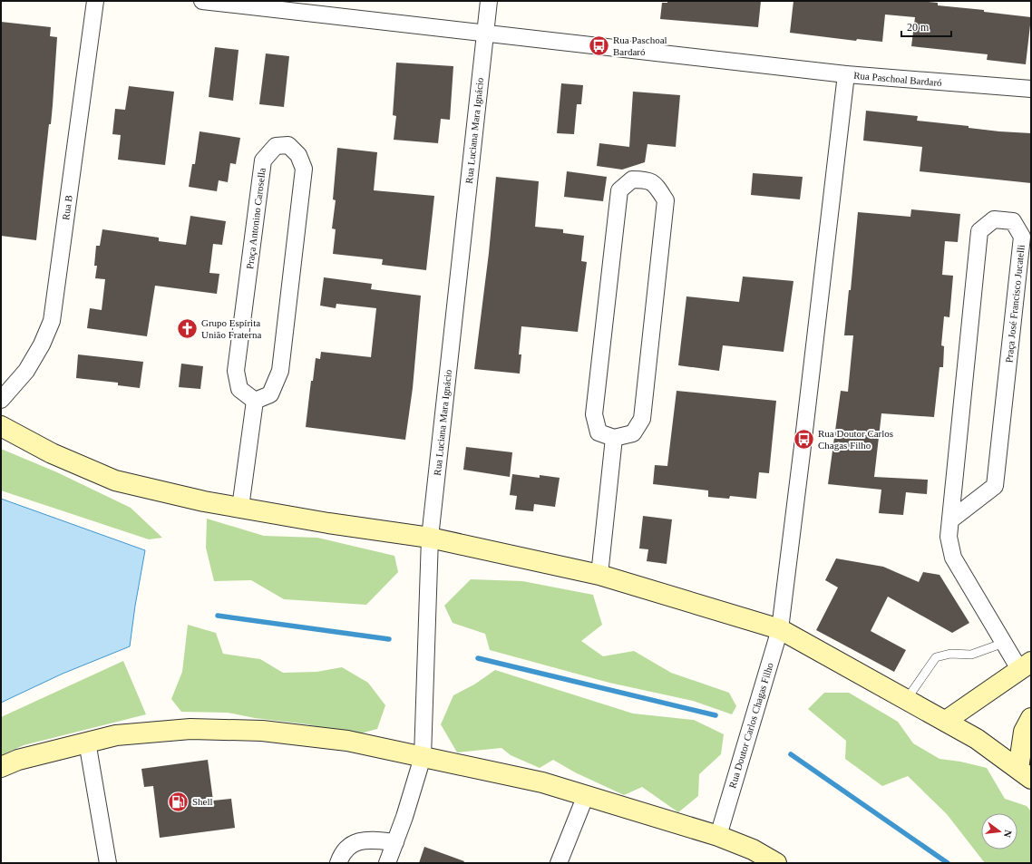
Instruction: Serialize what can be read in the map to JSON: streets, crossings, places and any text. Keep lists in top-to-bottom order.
{
  "streets": {
    "street": [
      "Rua Paschoal Bardaró",
      "Rua Luciana Mara Ignácio",
      "Rua B",
      "Praça Antonino Carosella",
      "Praça José Francisco Jucatelli",
      "Rua Doutor Carlos Chagas Filho"
    ]
  },
  "crossings": [
    ["Rua Paschoal Bardaró", "Rua Luciana Mara Ignácio"],
    ["Rua Paschoal Bardaró", "Rua Doutor Carlos Chagas Filho"]
  ],
  "places": {
    "bus stop": ["Rua Paschoal Bardaró", "Rua Doutor Carlos Chagas Filho"],
    "church": ["Grupo Espírita União Fraterna"],
    "fuel station": ["Shell"]
  },
  "scale_bar": "20 m",
  "north": "right"
}
